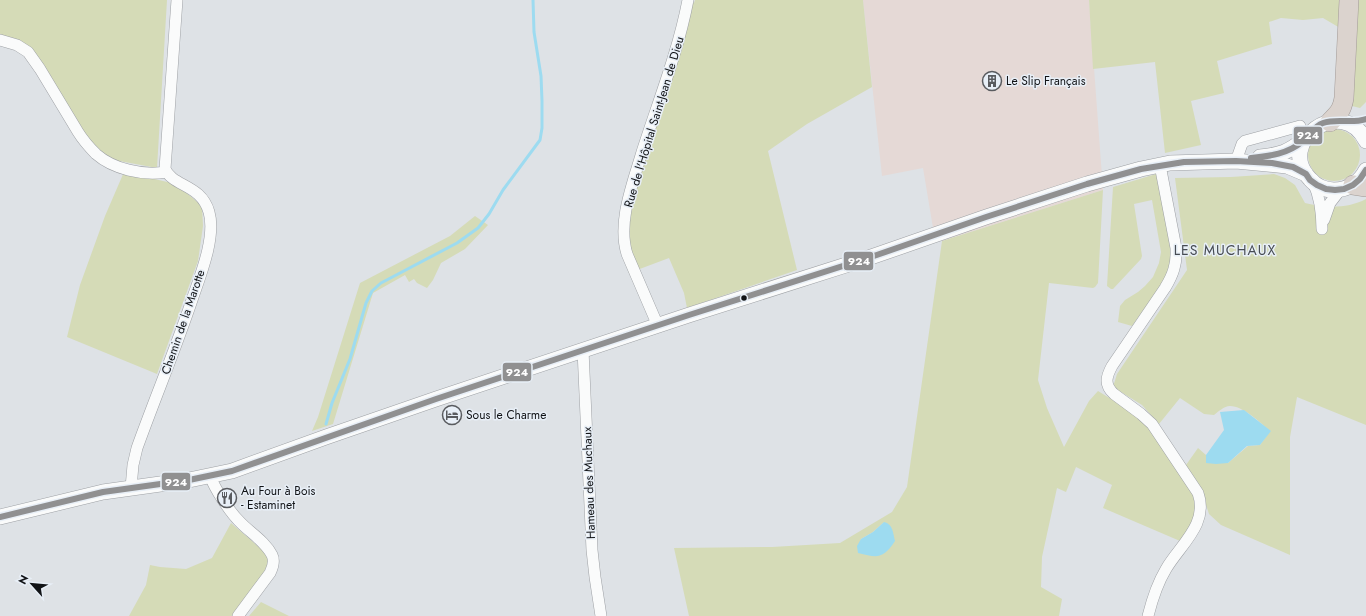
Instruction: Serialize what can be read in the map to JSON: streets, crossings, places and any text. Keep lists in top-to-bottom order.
{
  "streets": {
    "street": ["Rue de l'Hôpital Saint-Jean de Dieu", "Chemin de la Marotte", "Hameau des Muchaux"]
  },
  "districts": ["LES MUCHAUX"],
  "places": {
    "building": ["Le Slip Français"],
    "hotel": ["Sous le Charme"],
    "restaurant": ["Au Four à Bois - Estaminet"]
  },
  "lines": ["transit line 924"],
  "north": "top left"
}
